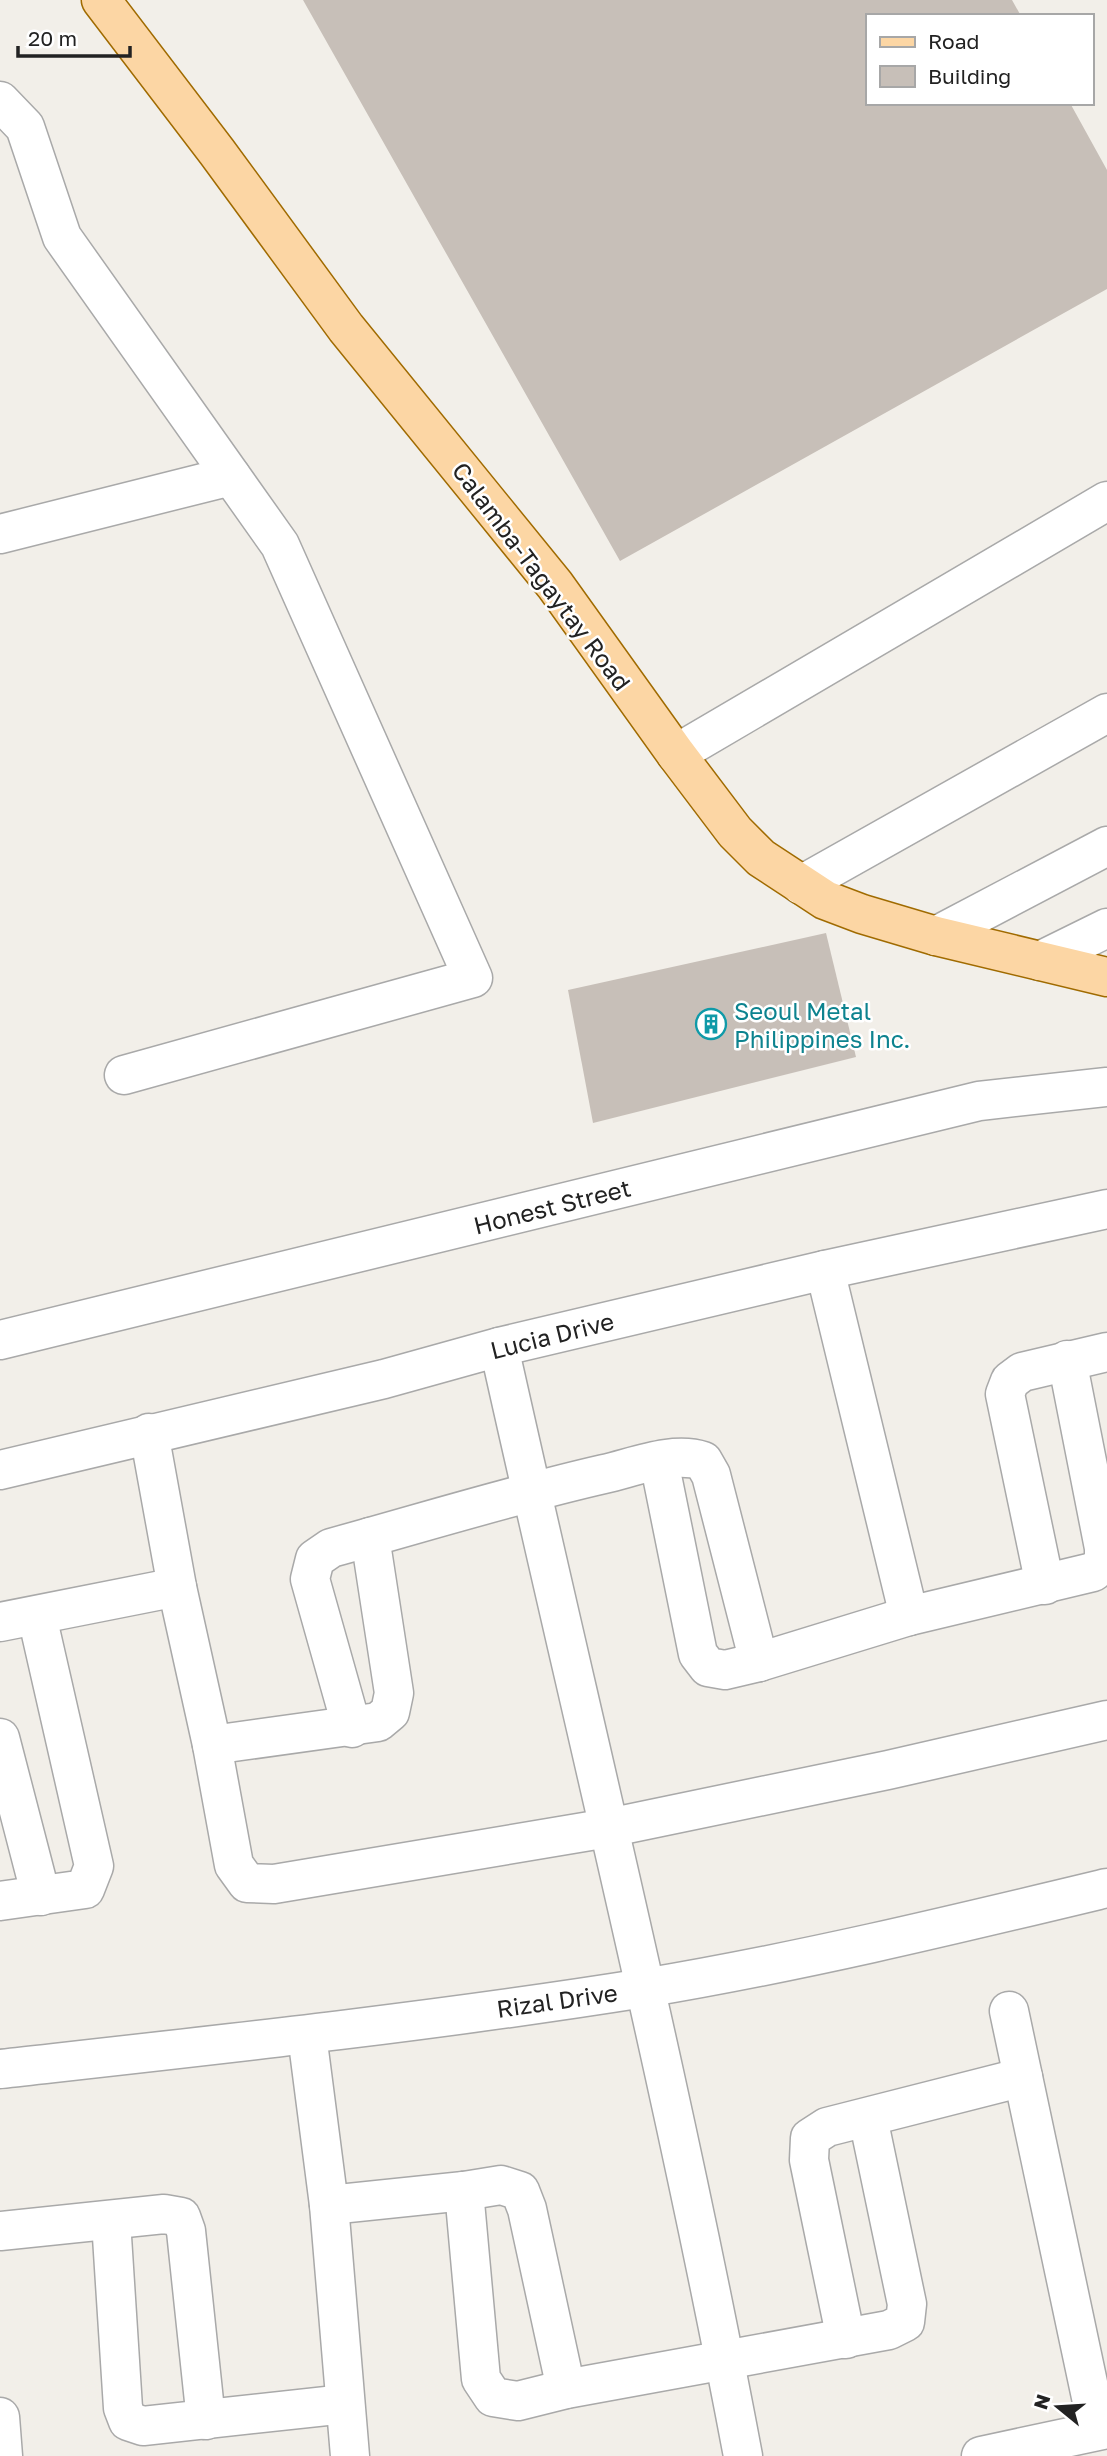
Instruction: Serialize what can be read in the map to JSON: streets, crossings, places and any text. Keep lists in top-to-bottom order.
{
  "streets": {
    "main road": ["Calamba-Tagaytay Road"],
    "street": ["Honest Street", "Lucia Drive", "Rizal Drive"]
  },
  "places": {
    "building": ["Seoul Metal Philippines Inc."]
  },
  "legend": ["Road", "Building"],
  "scale_bar": "20 m",
  "north": "left"
}
